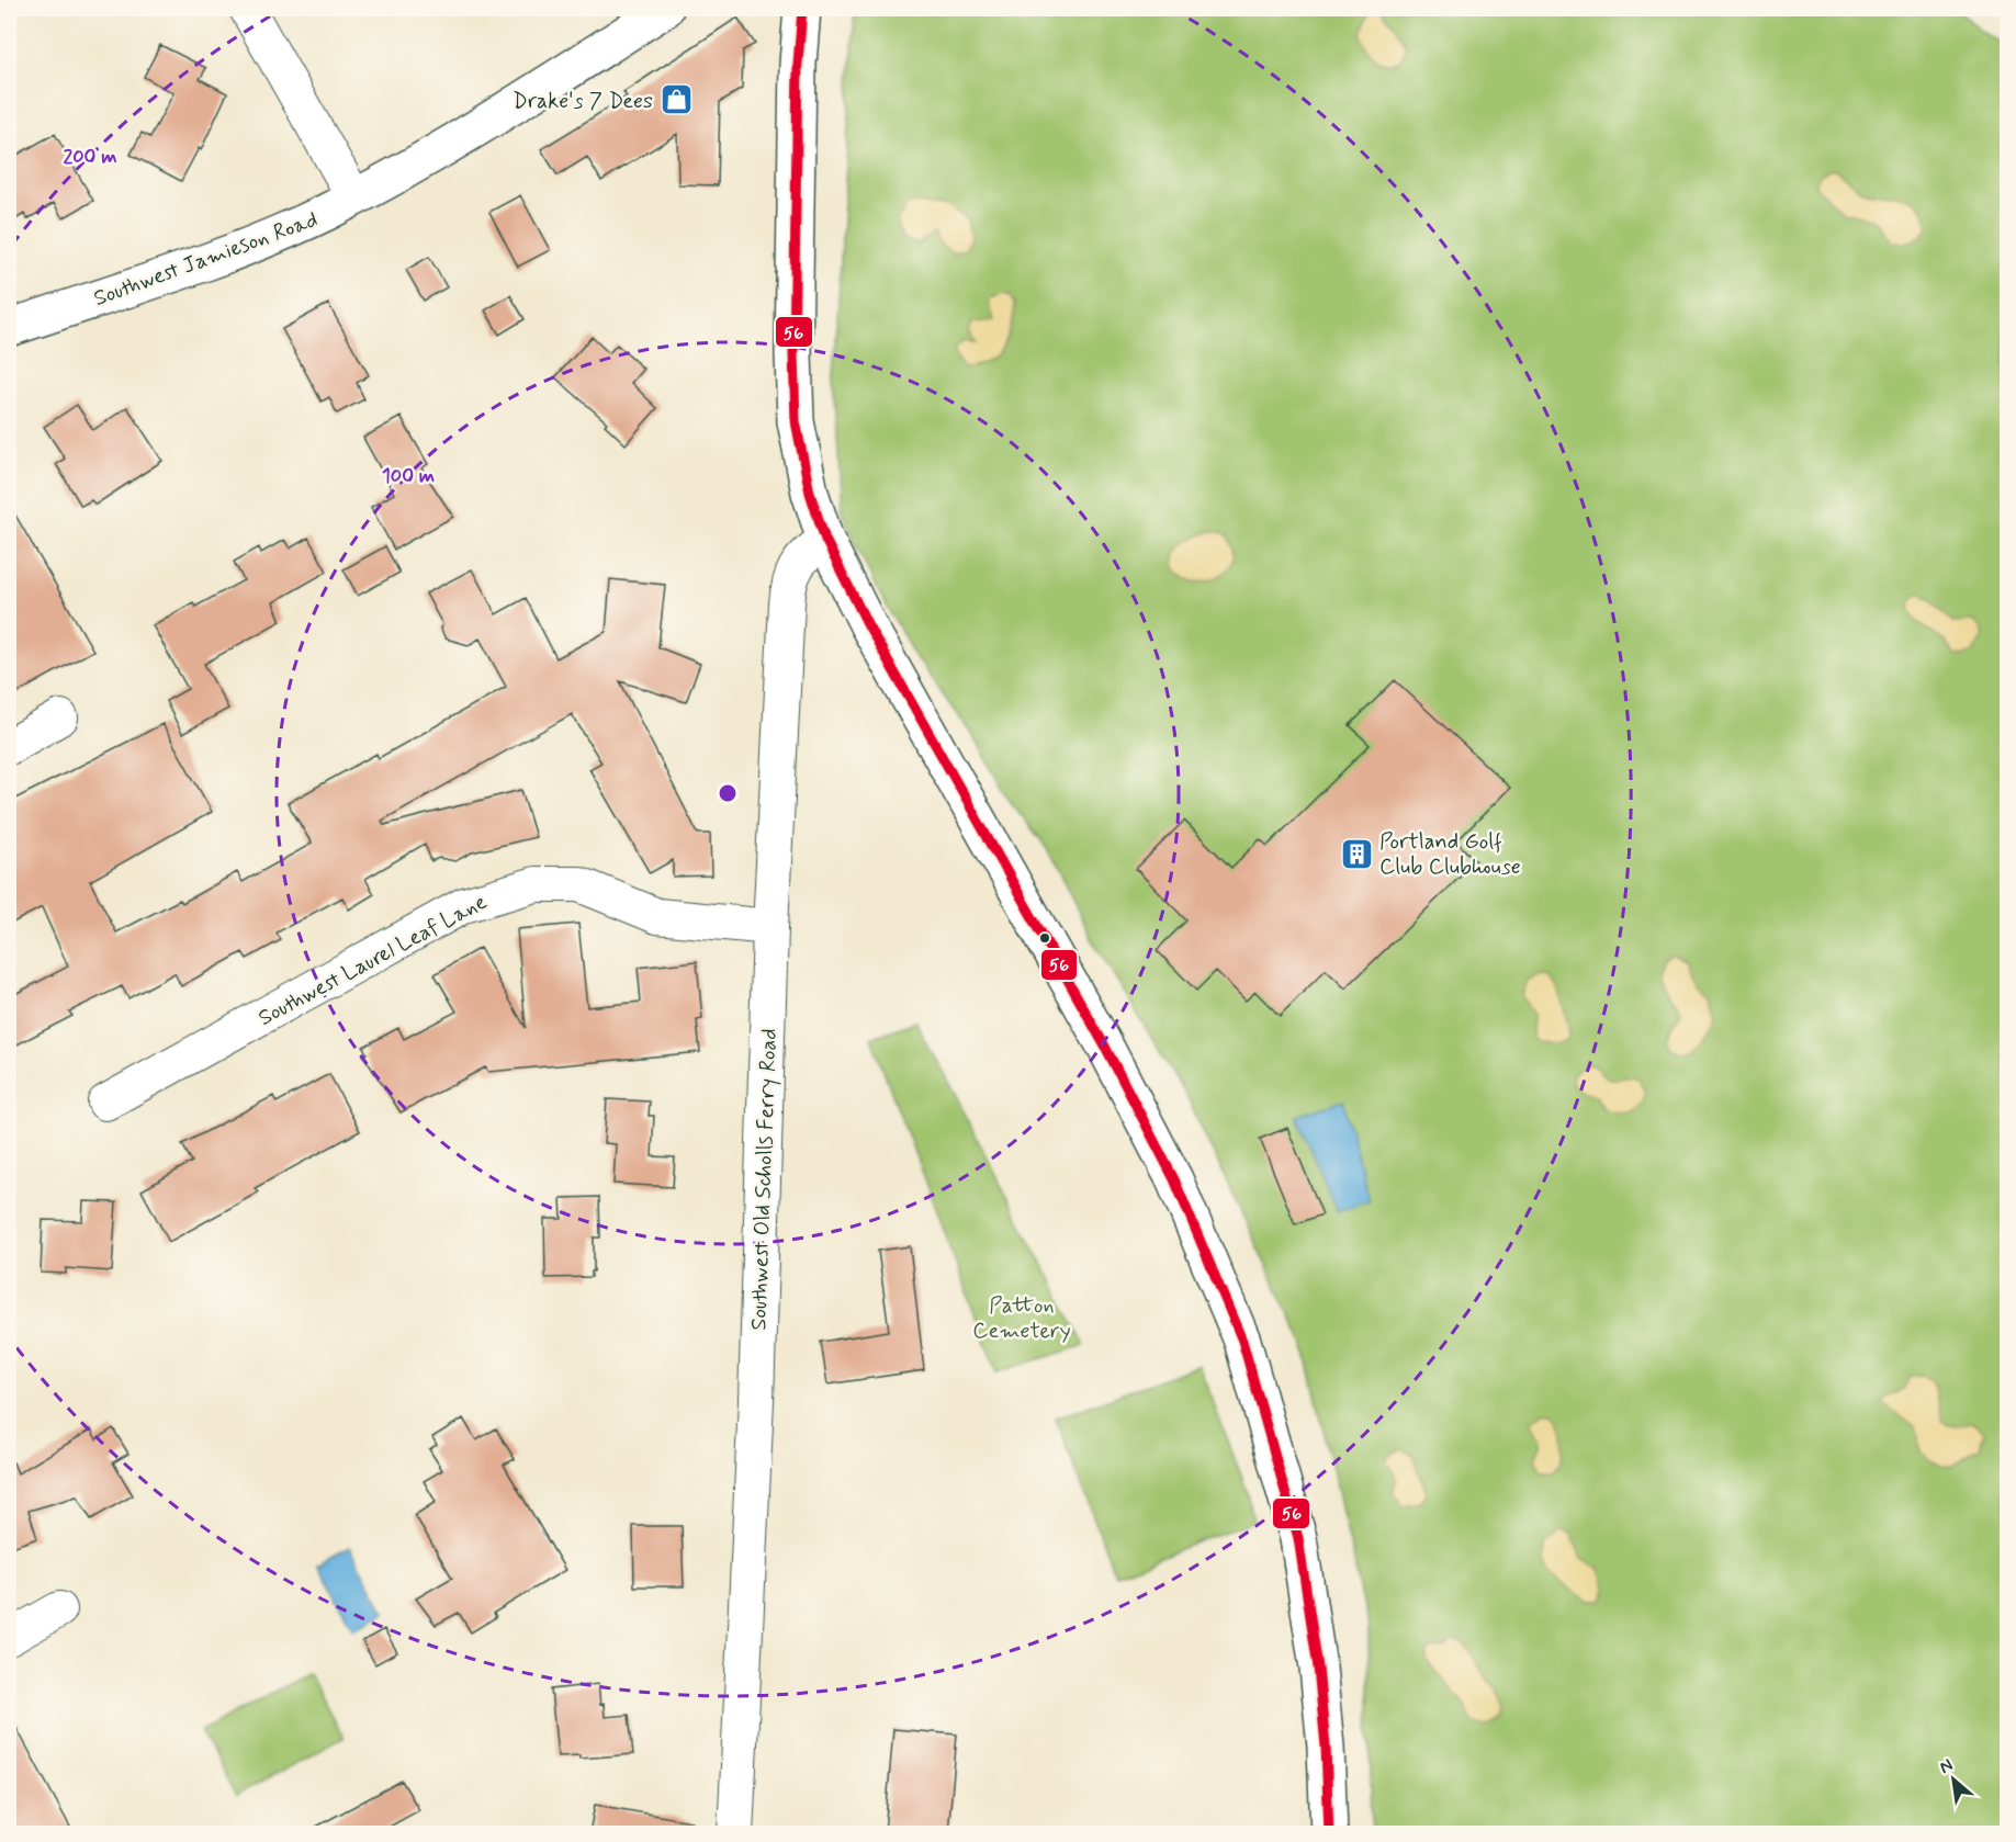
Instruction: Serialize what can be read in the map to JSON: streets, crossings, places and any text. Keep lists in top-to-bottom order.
{
  "streets": {
    "main road": ["Southwest Jamieson Road"],
    "street": ["Southwest Laurel Leaf Lane", "Southwest Old Scholls Ferry Road"]
  },
  "crossings": [
    ["Southwest Laurel Leaf Lane", "Southwest Old Scholls Ferry Road"]
  ],
  "parks": ["Patton Cemetery"],
  "places": {
    "shop": ["Drake's 7 Dees"],
    "building": ["Portland Golf Club Clubhouse"]
  },
  "lines": ["transit line 56"],
  "north": "top left",
  "rings": ["200 m", "100 m"]
}
